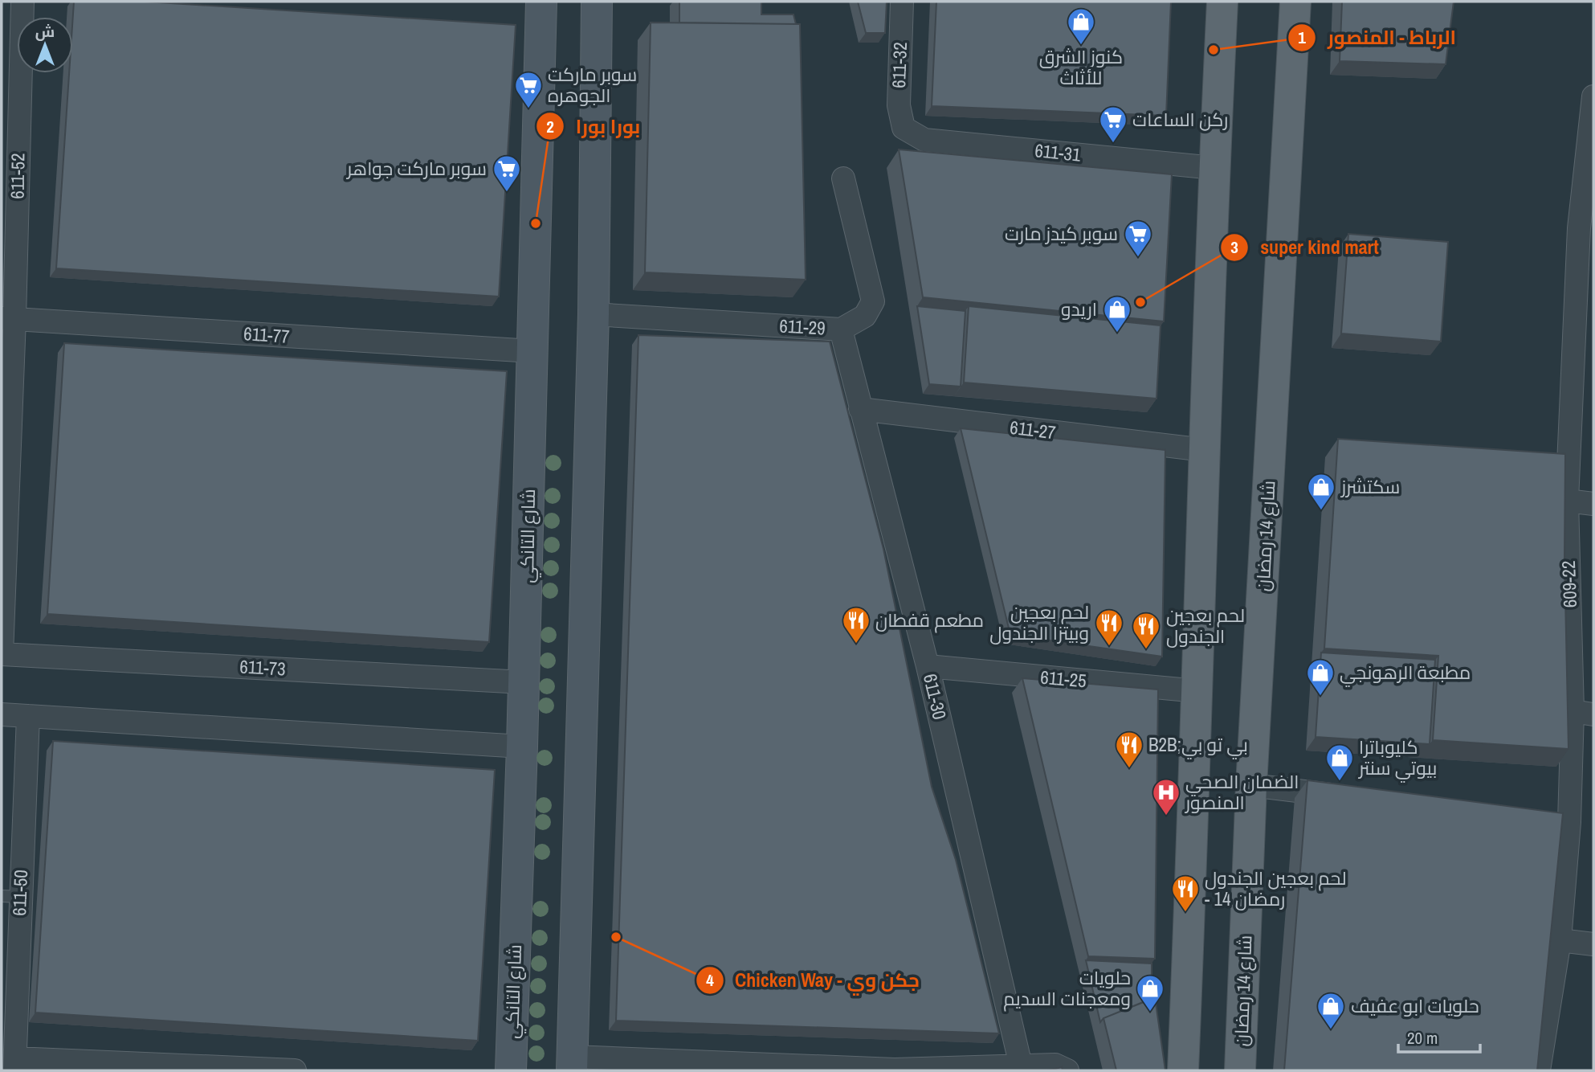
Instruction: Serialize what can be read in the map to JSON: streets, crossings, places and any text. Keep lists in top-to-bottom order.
{
  "streets": {
    "main road": ["شارع 14 رمضان"],
    "street": [
      "611-32",
      "611-31",
      "611-52",
      "611-29",
      "611-77",
      "611-27",
      "شارع التانكي",
      "609-22",
      "611-73",
      "611-25",
      "611-30",
      "611-50"
    ]
  },
  "crossings": [
    ["611-32", "611-31"],
    ["611-52", "611-77"],
    ["611-52", "611-73"],
    ["611-29", "611-30"],
    ["611-77", "شارع التانكي"],
    ["611-27", "611-30"],
    ["شارع التانكي", "611-73"],
    ["611-25", "611-30"]
  ],
  "places": {
    "shop": [
      "كنوز الشرق للأثاث",
      "اريدو",
      "سكتشرز",
      "مطبعة الرهونجي",
      "كليوباترا بيوتي سنتر",
      "حلويات ومعجنات السديم",
      "حلويات ابو عفيف"
    ],
    "other": [
      "الرباط - المنصور",
      "بورا بورا",
      "super kind mart",
      "Chicken Way - جكن وي"
    ],
    "supermarket": [
      "سوبر ماركت الجوهره",
      "ركن الساعات",
      "سوبر ماركت جواهر",
      "سوبر كيدز مارت"
    ],
    "restaurant": [
      "مطعم قفطان",
      "لحم بعجين وبيتزا الجندول",
      "لحم بعجين الجندول",
      "B2B;بي تو بي",
      "لحم بعجين الجندول - 14 رمضان"
    ],
    "hospital": ["الضمان الصحي المنصور"]
  },
  "scale_bar": "20 m",
  "north": "top"
}
